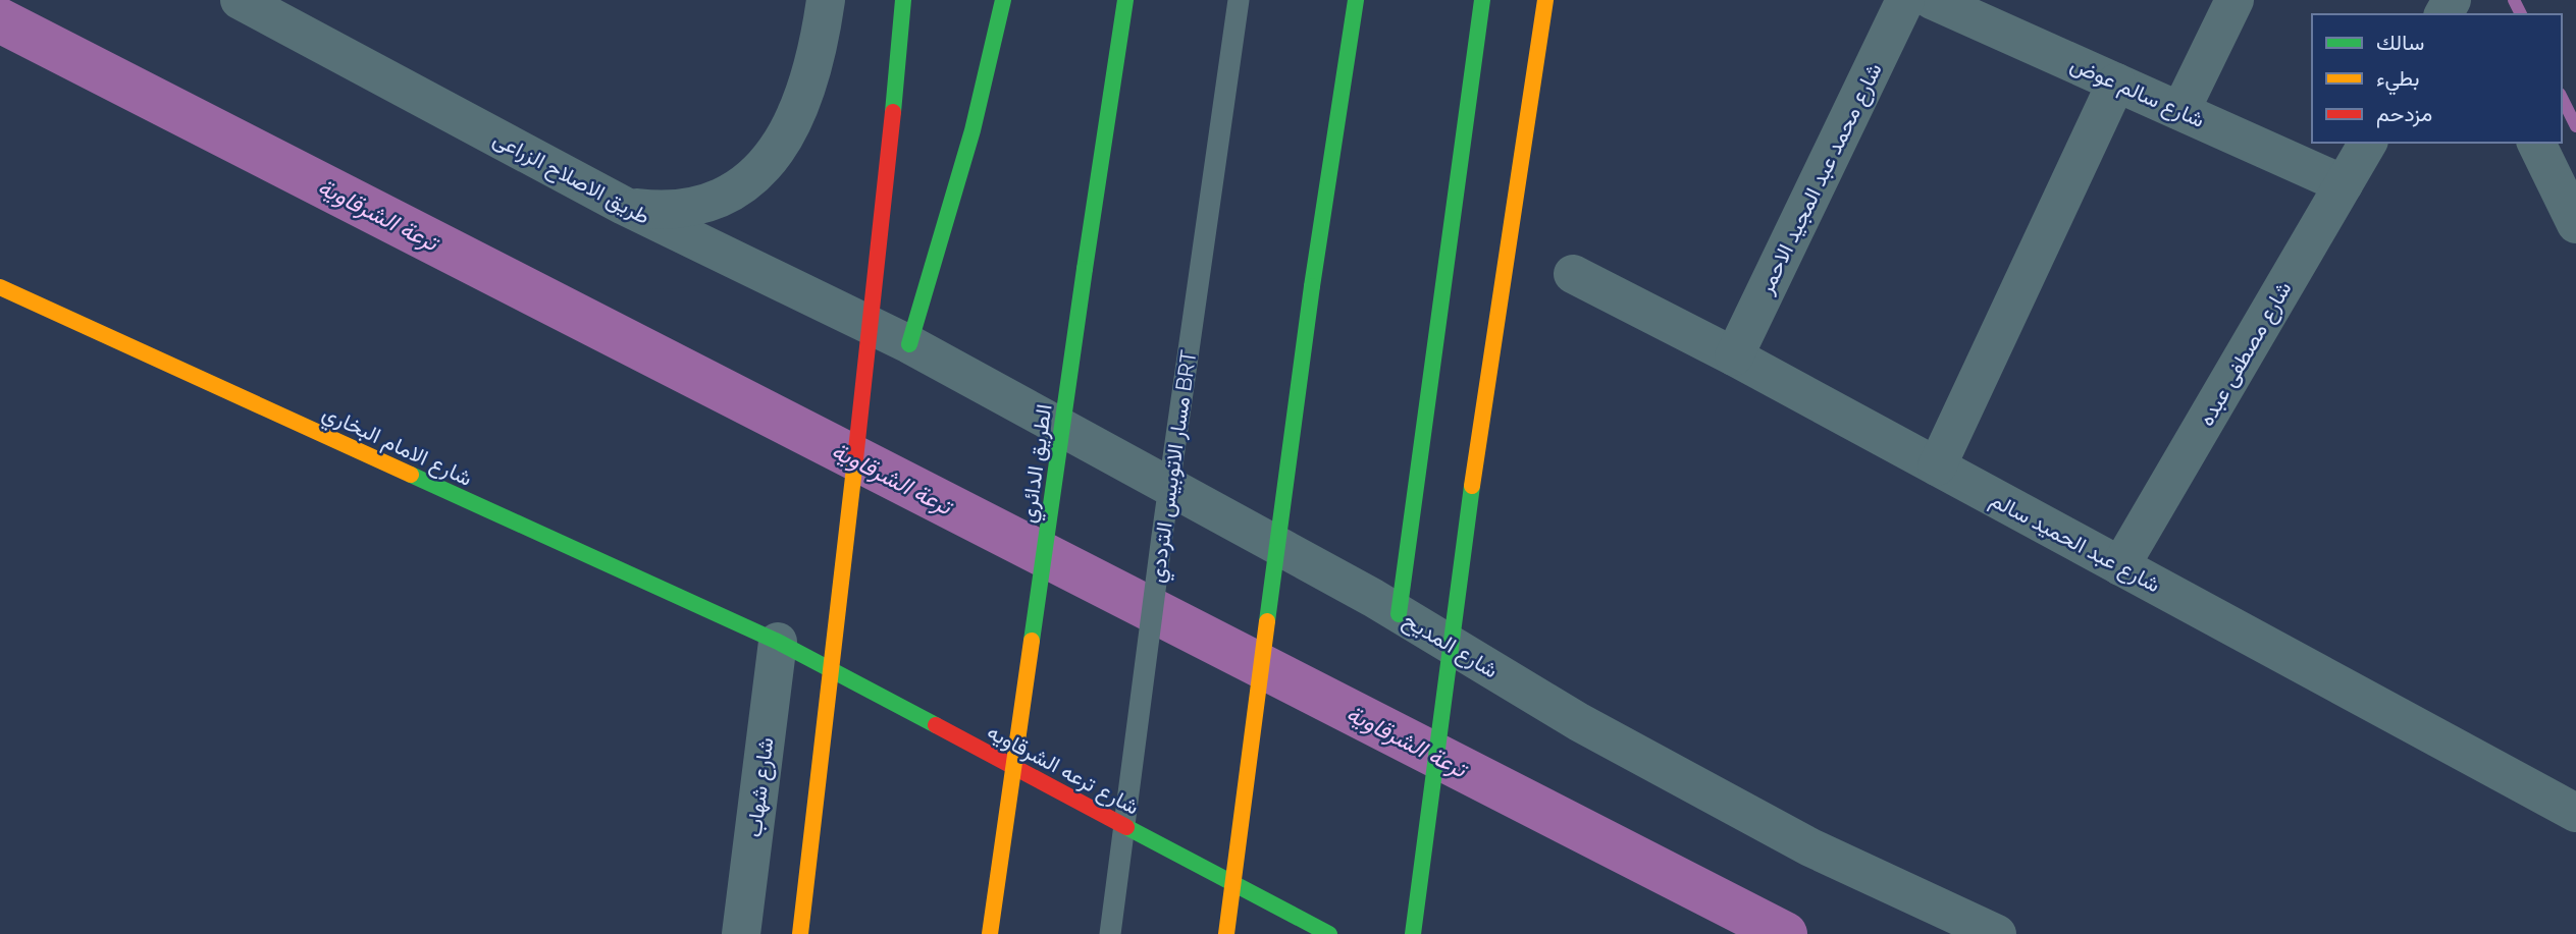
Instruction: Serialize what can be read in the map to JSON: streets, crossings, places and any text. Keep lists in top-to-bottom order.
{
  "streets": {
    "main road": ["شارع الامام البخاري", "الطريق الدائري", "شارع ترعه الشرقاويه"],
    "street": [
      "شارع سالم عوض",
      "طريق الاصلاح الزراعى",
      "شارع محمد عبد المجيد الاحمر",
      "شارع مصطفى عبده",
      "شارع عبد الحميد سالم",
      "شارع المديح",
      "شارع شهاب"
    ],
    "lane": ["مسار الاتوبيس الترددي BRT"]
  },
  "crossings": [
    ["شارع سالم عوض", "شارع مصطفى عبده"],
    ["طريق الاصلاح الزراعى", "شارع المديح"],
    ["شارع محمد عبد المجيد الاحمر", "شارع عبد الحميد سالم"],
    ["شارع مصطفى عبده", "شارع عبد الحميد سالم"],
    ["شارع الامام البخاري", "شارع ترعه الشرقاويه"],
    ["شارع الامام البخاري", "شارع شهاب"],
    ["شارع ترعه الشرقاويه", "شارع شهاب"]
  ],
  "water": ["ترعة الشرقاوية"],
  "legend": ["سالك", "بطيء", "مزدحم"]
}
